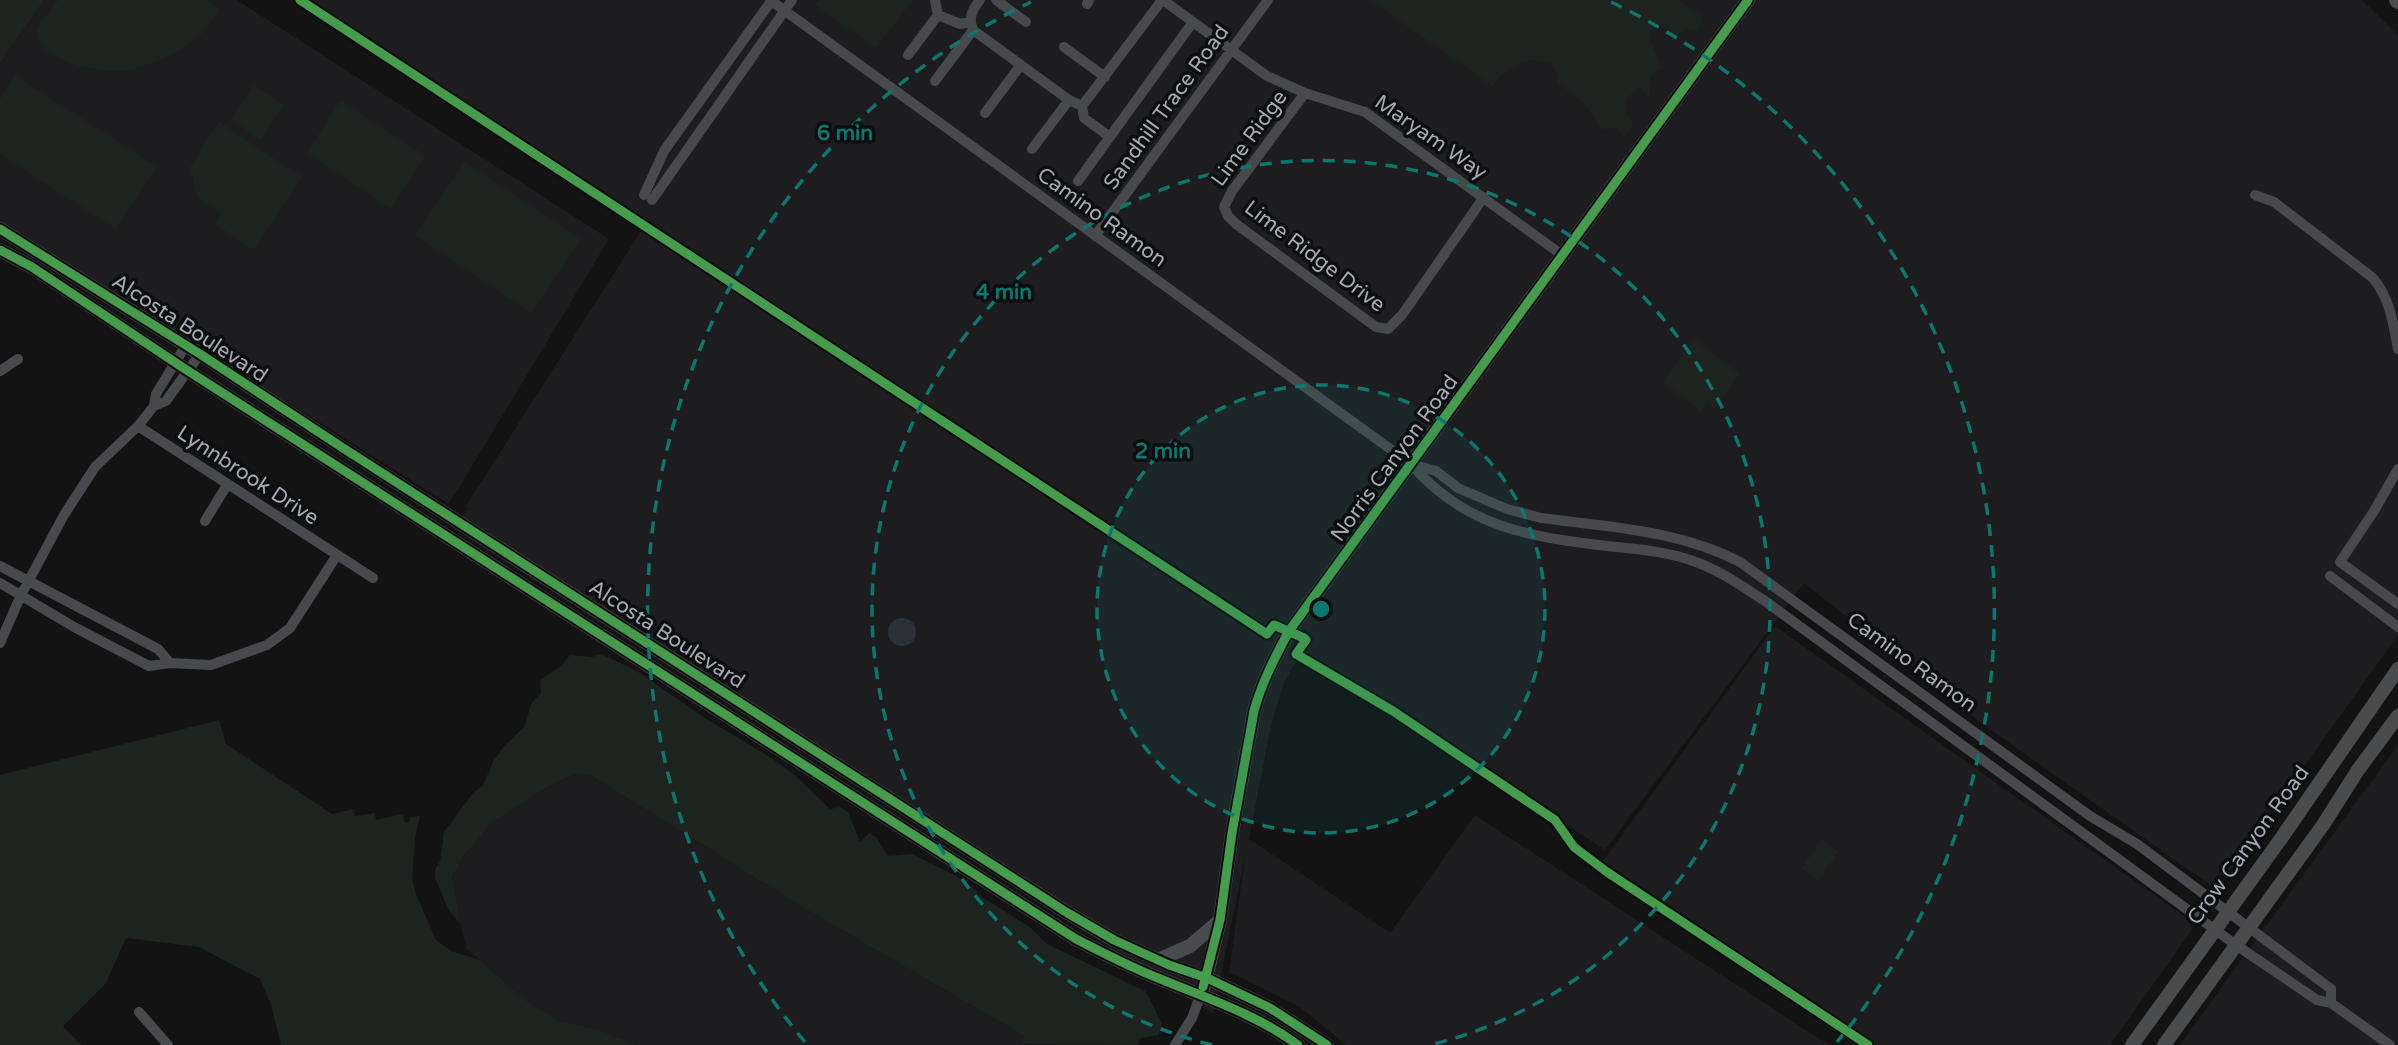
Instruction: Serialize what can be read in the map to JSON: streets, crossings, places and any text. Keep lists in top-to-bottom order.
{
  "streets": {
    "main road": ["Alcosta Boulevard", "Norris Canyon Road", "Crow Canyon Road"],
    "street": [
      "Sandhill Trace Road",
      "Maryam Way",
      "Lime Ridge",
      "Camino Ramon",
      "Lime Ridge Drive",
      "Lynnbrook Drive"
    ]
  },
  "crossings": [
    ["Sandhill Trace Road", "Maryam Way"],
    ["Sandhill Trace Road", "Camino Ramon"],
    ["Maryam Way", "Lime Ridge"],
    ["Maryam Way", "Lime Ridge Drive"],
    ["Maryam Way", "Norris Canyon Road"],
    ["Lime Ridge", "Lime Ridge Drive"],
    ["Camino Ramon", "Norris Canyon Road"],
    ["Camino Ramon", "Crow Canyon Road"],
    ["Alcosta Boulevard", "Norris Canyon Road"]
  ],
  "rings": ["6 min", "4 min", "2 min"]
}
